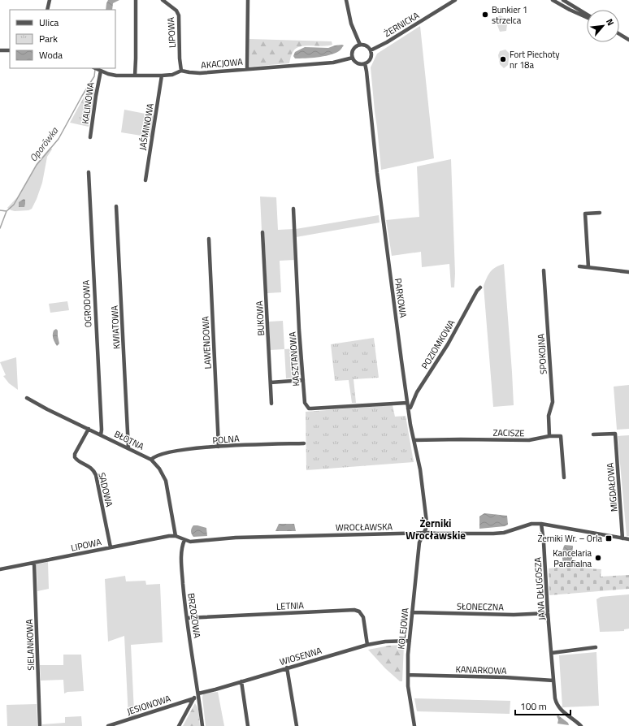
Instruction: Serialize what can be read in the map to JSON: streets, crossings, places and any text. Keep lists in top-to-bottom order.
{
  "streets": {
    "street": [
      "ŻERNICKA",
      "LIPOWA",
      "AKACJOWA",
      "KALINOWA",
      "JAŚMINOWA",
      "PARKOWA",
      "OGRODOWA",
      "BUKOWA",
      "KWIATOWA",
      "LAWENDOWA",
      "POZIOMKOWA",
      "SPOKOJNA",
      "KASZTANOWA",
      "ZACISZE",
      "POLNA",
      "BŁOTNA",
      "MIGDAŁOWA",
      "SADOWA",
      "WROCŁAWSKA",
      "JANA DŁUGOSZA",
      "LETNIA",
      "SŁONECZNA",
      "BRZOZOWA",
      "KOLEJOWA",
      "SIELANKOWA",
      "WIOSENNA",
      "KANARKOWA",
      "JESIONOWA"
    ]
  },
  "crossings": [
    ["ŻERNICKA", "AKACJOWA"],
    ["ŻERNICKA", "PARKOWA"],
    ["LIPOWA", "AKACJOWA"],
    ["LIPOWA", "BŁOTNA"],
    ["LIPOWA", "SADOWA"],
    ["LIPOWA", "WROCŁAWSKA"],
    ["LIPOWA", "SIELANKOWA"],
    ["AKACJOWA", "PARKOWA"],
    ["PARKOWA", "POZIOMKOWA"],
    ["PARKOWA", "KASZTANOWA"],
    ["PARKOWA", "ZACISZE"],
    ["PARKOWA", "WROCŁAWSKA"],
    ["PARKOWA", "KOLEJOWA"],
    ["OGRODOWA", "BŁOTNA"],
    ["KWIATOWA", "BŁOTNA"],
    ["LAWENDOWA", "POLNA"],
    ["SPOKOJNA", "ZACISZE"],
    ["POLNA", "BŁOTNA"],
    ["BŁOTNA", "SADOWA"],
    ["BŁOTNA", "WROCŁAWSKA"],
    ["MIGDAŁOWA", "WROCŁAWSKA"],
    ["WROCŁAWSKA", "JANA DŁUGOSZA"],
    ["WROCŁAWSKA", "BRZOZOWA"],
    ["WROCŁAWSKA", "KOLEJOWA"],
    ["JANA DŁUGOSZA", "SŁONECZNA"],
    ["JANA DŁUGOSZA", "KANARKOWA"],
    ["LETNIA", "BRZOZOWA"],
    ["LETNIA", "WIOSENNA"],
    ["SŁONECZNA", "KOLEJOWA"],
    ["BRZOZOWA", "WIOSENNA"],
    ["KOLEJOWA", "WIOSENNA"],
    ["KOLEJOWA", "KANARKOWA"]
  ],
  "districts": ["Żerniki Wrocławskie"],
  "water": ["Oporówka"],
  "places": {
    "other": ["Bunkier 1 strzelca", "Fort Piechoty nr 18a", "Kancelaria Parafialna"],
    "transit": ["Żerniki Wr. – Orla"]
  },
  "legend": ["Ulica", "Park", "Woda"],
  "scale_bar": "100 m",
  "north": "top right"
}
